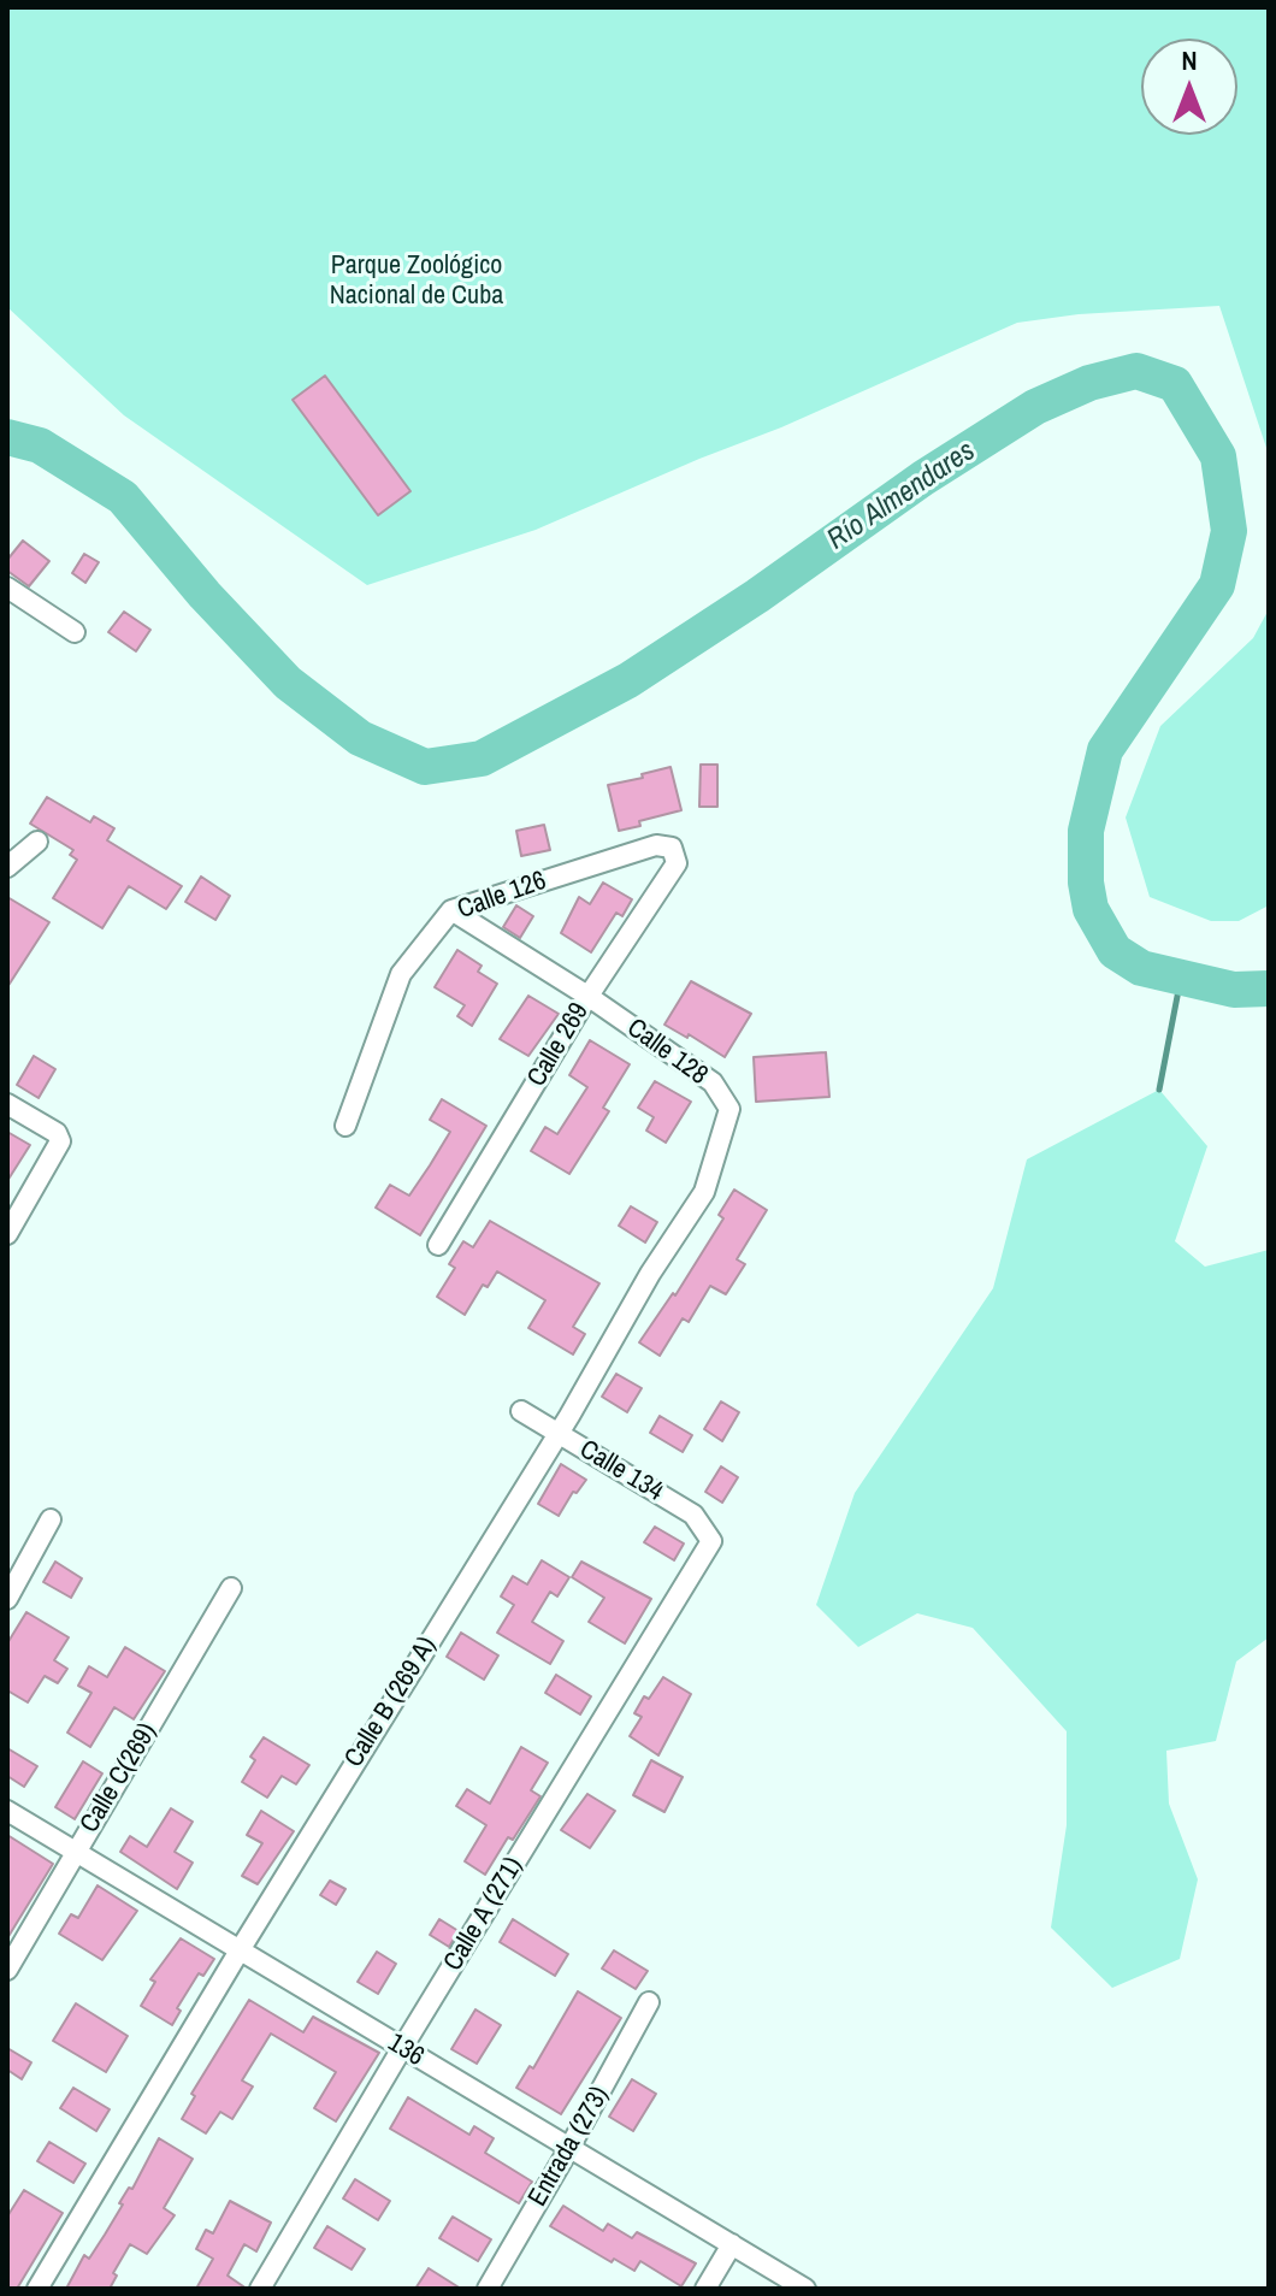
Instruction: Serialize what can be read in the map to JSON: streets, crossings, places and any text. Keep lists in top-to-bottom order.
{
  "streets": {
    "street": [
      "Calle 126",
      "Calle 269",
      "Calle 128",
      "Calle 134",
      "Calle B (269 A)",
      "Calle C(269)",
      "Calle A (271)",
      "136",
      "Entrada (273)"
    ]
  },
  "crossings": [
    ["Calle 126", "Calle 269"],
    ["Calle 126", "Calle 128"],
    ["Calle 269", "Calle 128"],
    ["Calle 128", "Calle B (269 A)"],
    ["Calle 134", "Calle B (269 A)"],
    ["Calle 134", "Calle A (271)"],
    ["Calle B (269 A)", "136"],
    ["Calle C(269)", "136"],
    ["Calle A (271)", "136"],
    ["136", "Entrada (273)"]
  ],
  "water": ["Río Almendares"],
  "parks": ["Parque Zoológico Nacional de Cuba"],
  "north": "top"
}
